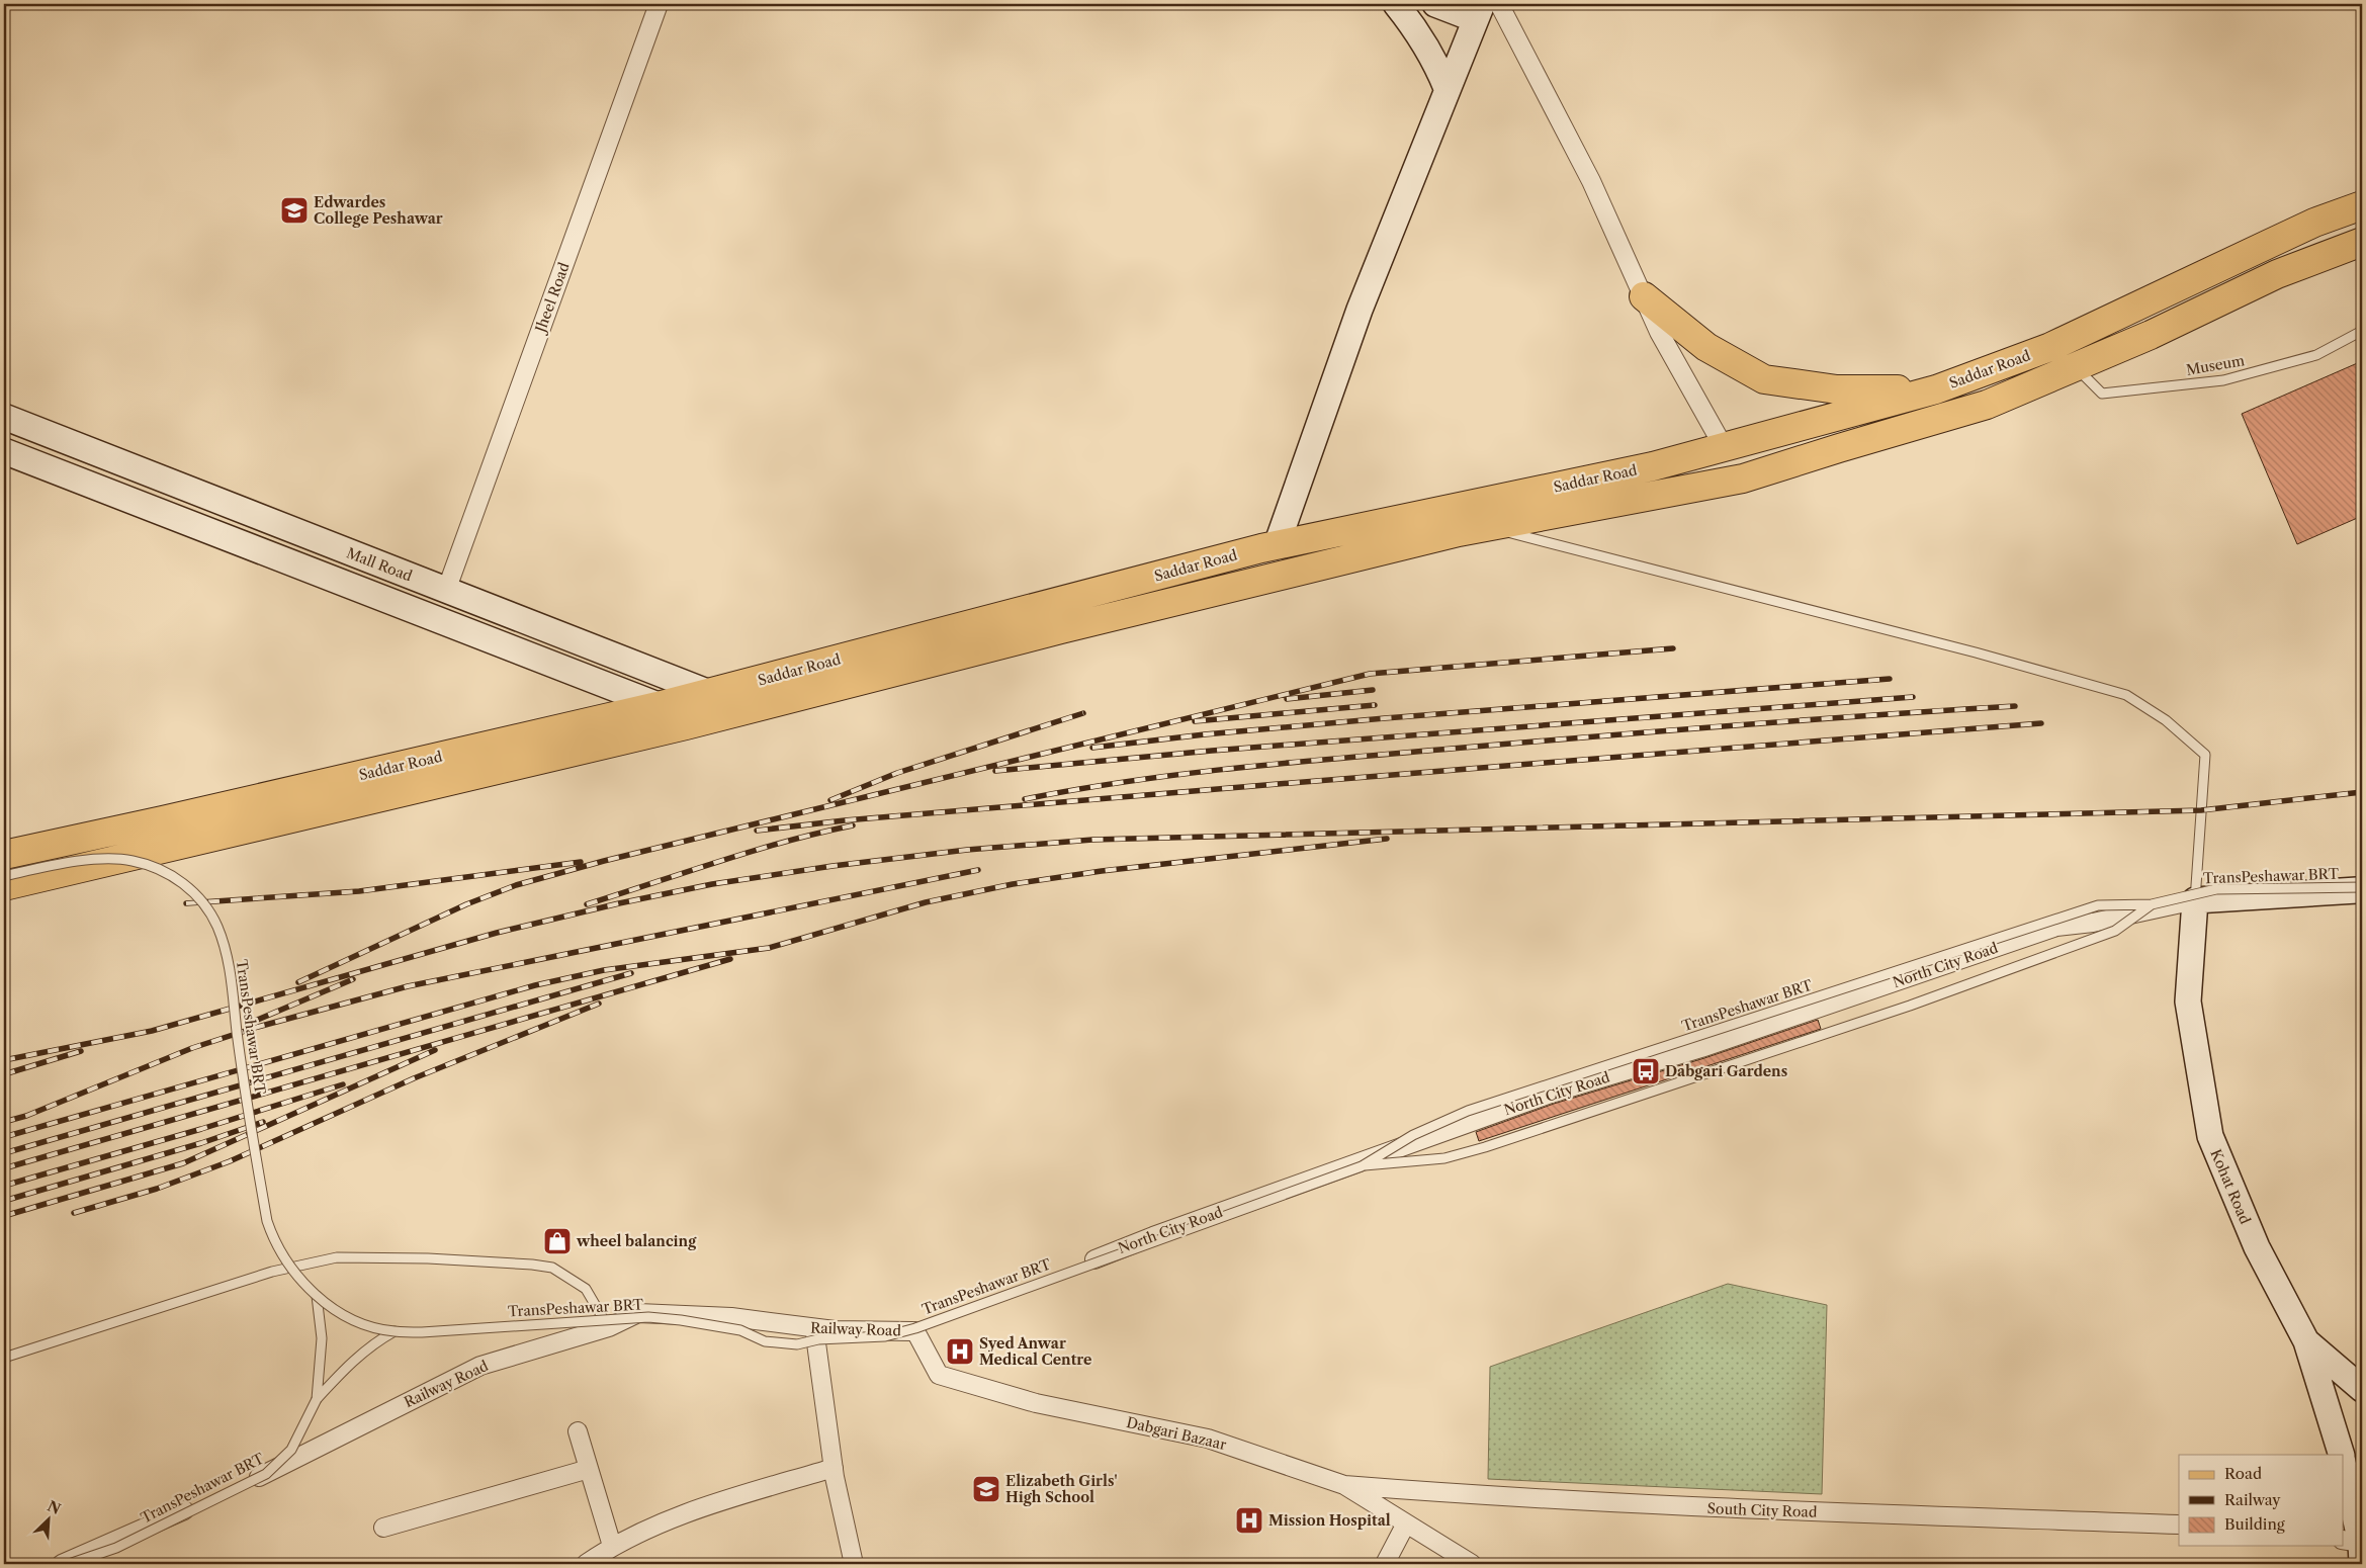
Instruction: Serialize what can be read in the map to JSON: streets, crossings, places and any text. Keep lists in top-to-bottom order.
{
  "streets": {
    "main road": ["Saddar Road"],
    "street": [
      "Jheel Road",
      "Mall Road",
      "North City Road",
      "Kohat Road",
      "Railway Road",
      "Dabgari Bazaar",
      "South City Road"
    ],
    "lane": ["Museum", "TransPeshawar BRT"]
  },
  "crossings": [
    ["Jheel Road", "Mall Road"],
    ["Museum", "Saddar Road"],
    ["Saddar Road", "Mall Road"],
    ["TransPeshawar BRT", "North City Road"],
    ["North City Road", "Kohat Road"],
    ["North City Road", "Railway Road"],
    ["North City Road", "Dabgari Bazaar"],
    ["Railway Road", "Dabgari Bazaar"],
    ["Dabgari Bazaar", "South City Road"]
  ],
  "places": {
    "school or university": ["Edwardes College Peshawar", "Elizabeth Girls' High School"],
    "bus stop": ["Dabgari Gardens"],
    "shop": ["wheel balancing"],
    "hospital": ["Syed Anwar Medical Centre", "Mission Hospital"]
  },
  "legend": ["Road", "Railway", "Building"],
  "north": "top right"
}
